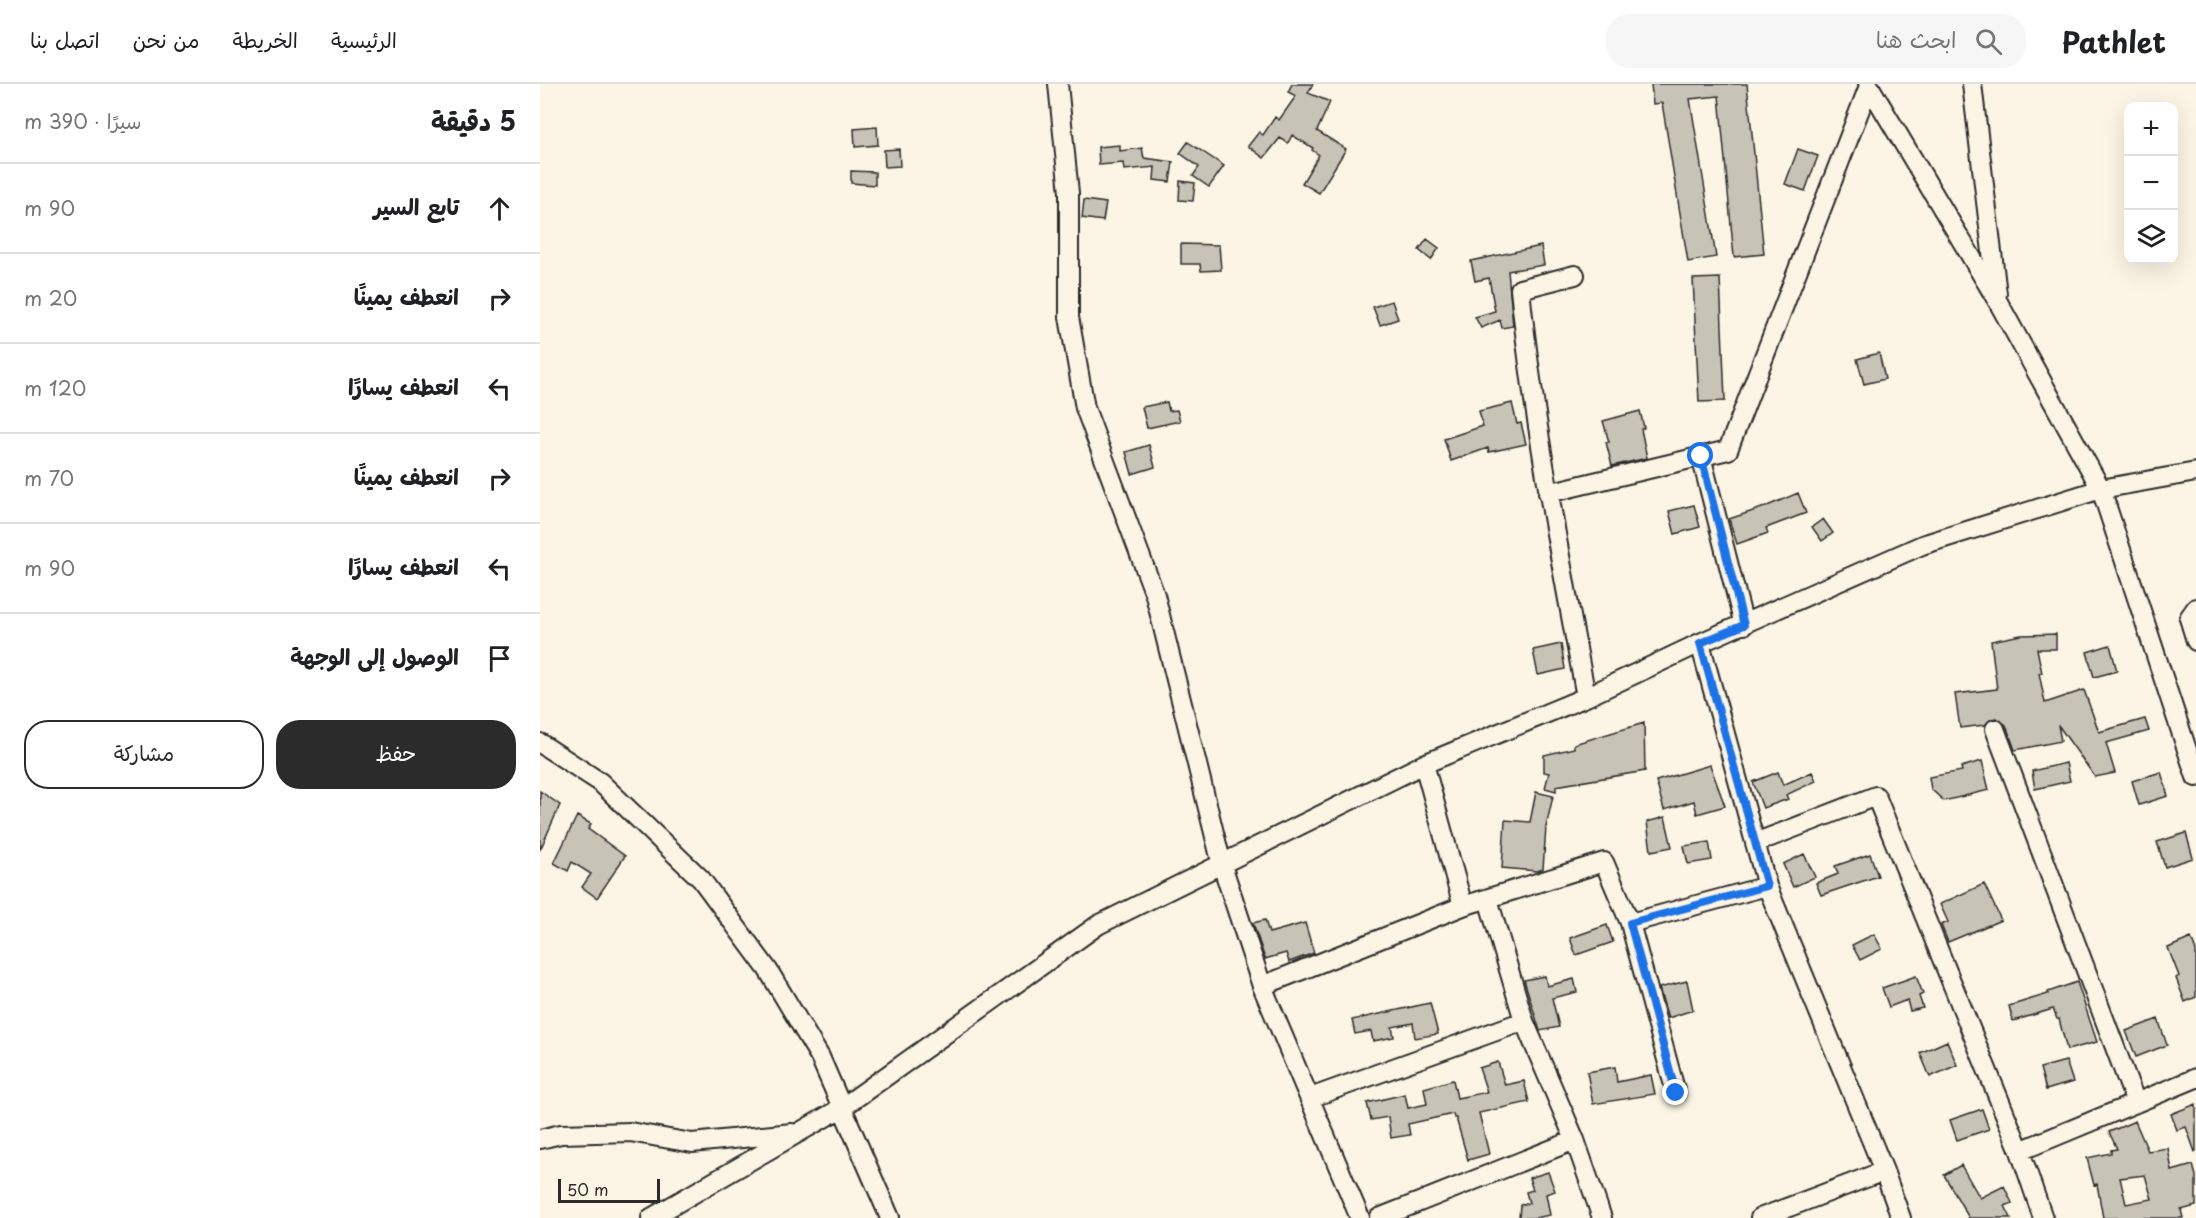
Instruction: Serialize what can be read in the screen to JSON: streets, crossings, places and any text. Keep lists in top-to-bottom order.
{
  "scale_bar": "50 m",
  "page": {
    "header": "Pathlet",
    "search": "ابحث هنا",
    "nav": [
      "الرئيسية",
      "الخريطة",
      "من نحن",
      "اتصل بنا"
    ],
    "heading": ["5 دقيقة", "سيرًا · 390 m"],
    "map_buttons": ["+", "−"],
    "list": [
      ["تابع السير", "90 m"],
      ["انعطف يمينًا", "20 m"],
      ["انعطف يسارًا", "120 m"],
      ["انعطف يمينًا", "70 m"],
      ["انعطف يسارًا", "90 m"],
      "الوصول إلى الوجهة"
    ],
    "buttons": ["حفظ", "مشاركة"],
    "scale": "50 m"
  }
}
